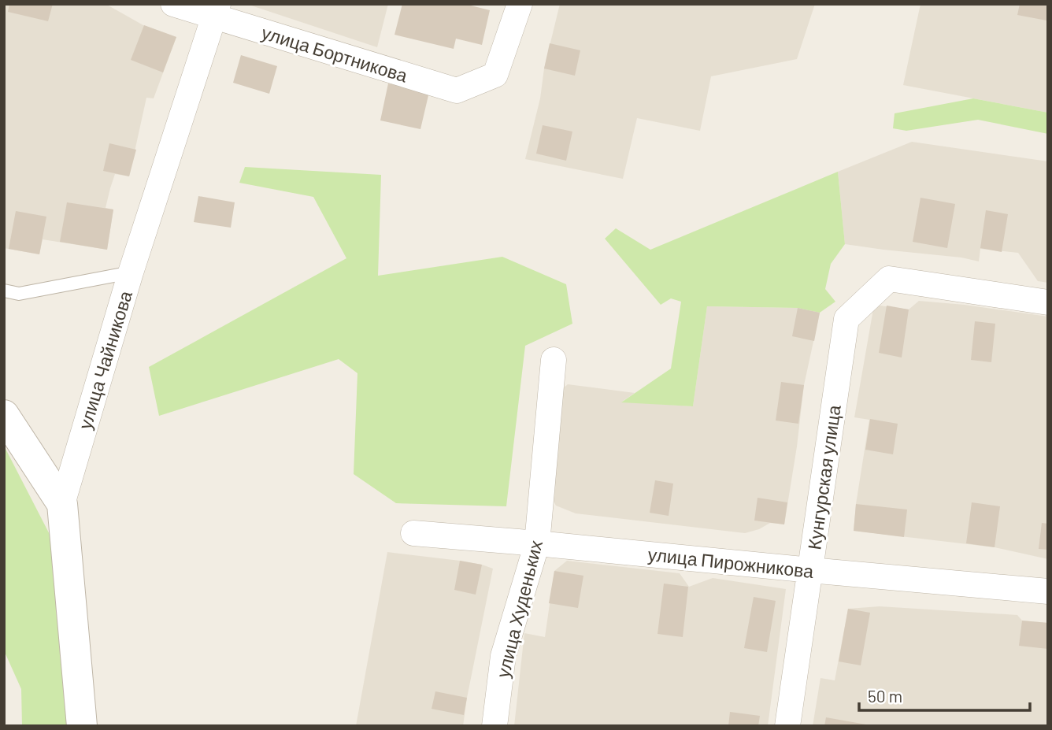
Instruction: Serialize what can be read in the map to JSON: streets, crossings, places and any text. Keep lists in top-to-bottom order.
{
  "streets": {
    "street": [
      "улица Бортникова",
      "улица Чайникова",
      "Кунгурская улица",
      "улица Пирожникова",
      "улица Худеньких"
    ]
  },
  "crossings": [
    ["улица Бортникова", "улица Чайникова"],
    ["Кунгурская улица", "улица Пирожникова"],
    ["улица Пирожникова", "улица Худеньких"]
  ],
  "scale_bar": "50 m"
}
